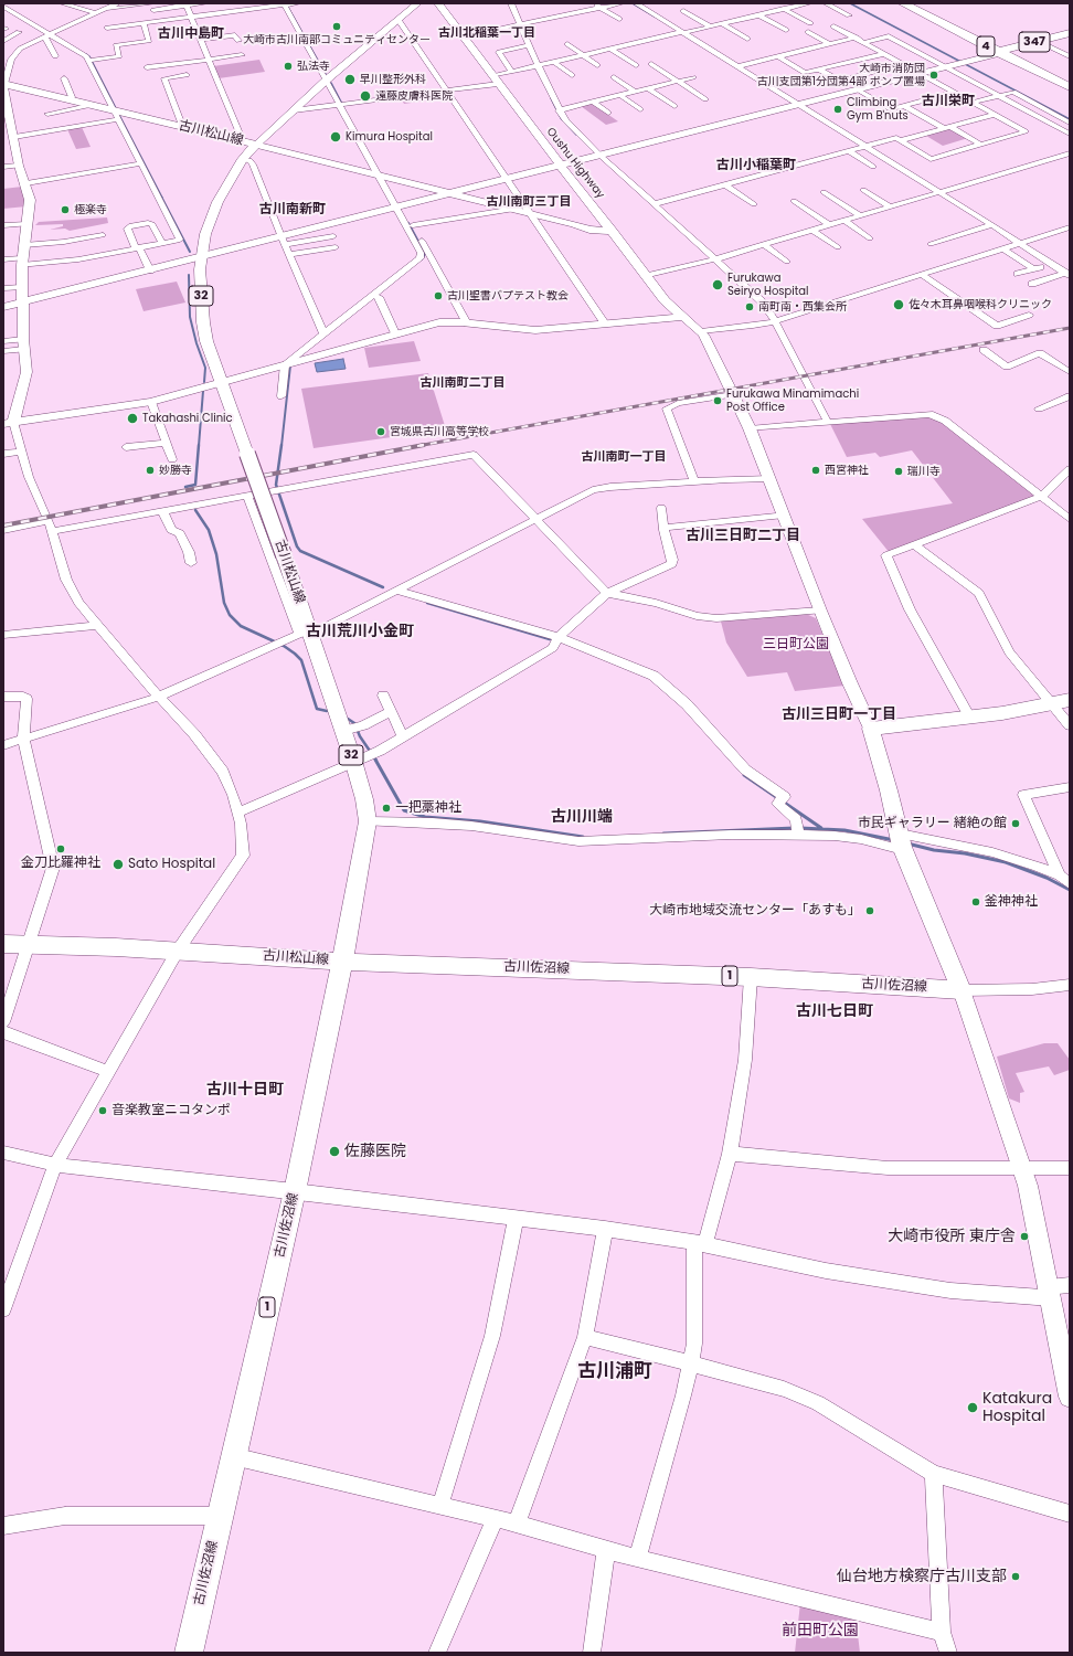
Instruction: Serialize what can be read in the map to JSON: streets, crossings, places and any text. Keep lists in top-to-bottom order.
{
  "streets": {
    "highway": ["347", "4"],
    "main road": [
      "古川松山線",
      "32",
      "古川佐沼線",
      "1"
    ],
    "street": ["Oushu Highway"]
  },
  "crossings": [
    ["347", "4"],
    ["古川松山線", "古川佐沼線"]
  ],
  "districts": [
    "古川北稲葉一丁目",
    "古川中島町",
    "古川栄町",
    "古川小稲葉町",
    "古川南町三丁目",
    "古川南新町",
    "古川南町二丁目",
    "古川南町一丁目",
    "古川三日町二丁目",
    "古川荒川小金町",
    "古川三日町一丁目",
    "古川川端",
    "古川七日町",
    "古川十日町",
    "古川浦町"
  ],
  "parks": ["三日町公園", "前田町公園"],
  "places": [
    "大崎市古川南部コミュニティセンター",
    "弘法寺",
    "大崎市消防団 古川支団第1分団第4部 ポンプ置場",
    "早川整形外科",
    "遠藤皮膚科医院",
    "Climbing Gym B'nuts",
    "Kimura Hospital",
    "極楽寺",
    "Furukawa Seiryo Hospital",
    "古川聖書バプテスト教会",
    "佐々木耳鼻咽喉科クリニック",
    "南町南・西集会所",
    "Furukawa Minamimachi Post Office",
    "Takahashi Clinic",
    "宮城県古川高等学校",
    "妙勝寺",
    "西宮神社",
    "瑞川寺",
    "一把藁神社",
    "市民ギャラリー 緒絶の館",
    "金刀比羅神社",
    "Sato Hospital",
    "釜神神社",
    "大崎市地域交流センター「あすも」",
    "音楽教室ニコタンポ",
    "佐藤医院",
    "大崎市役所 東庁舎",
    "Katakura Hospital",
    "仙台地方検察庁古川支部"
  ]
}
